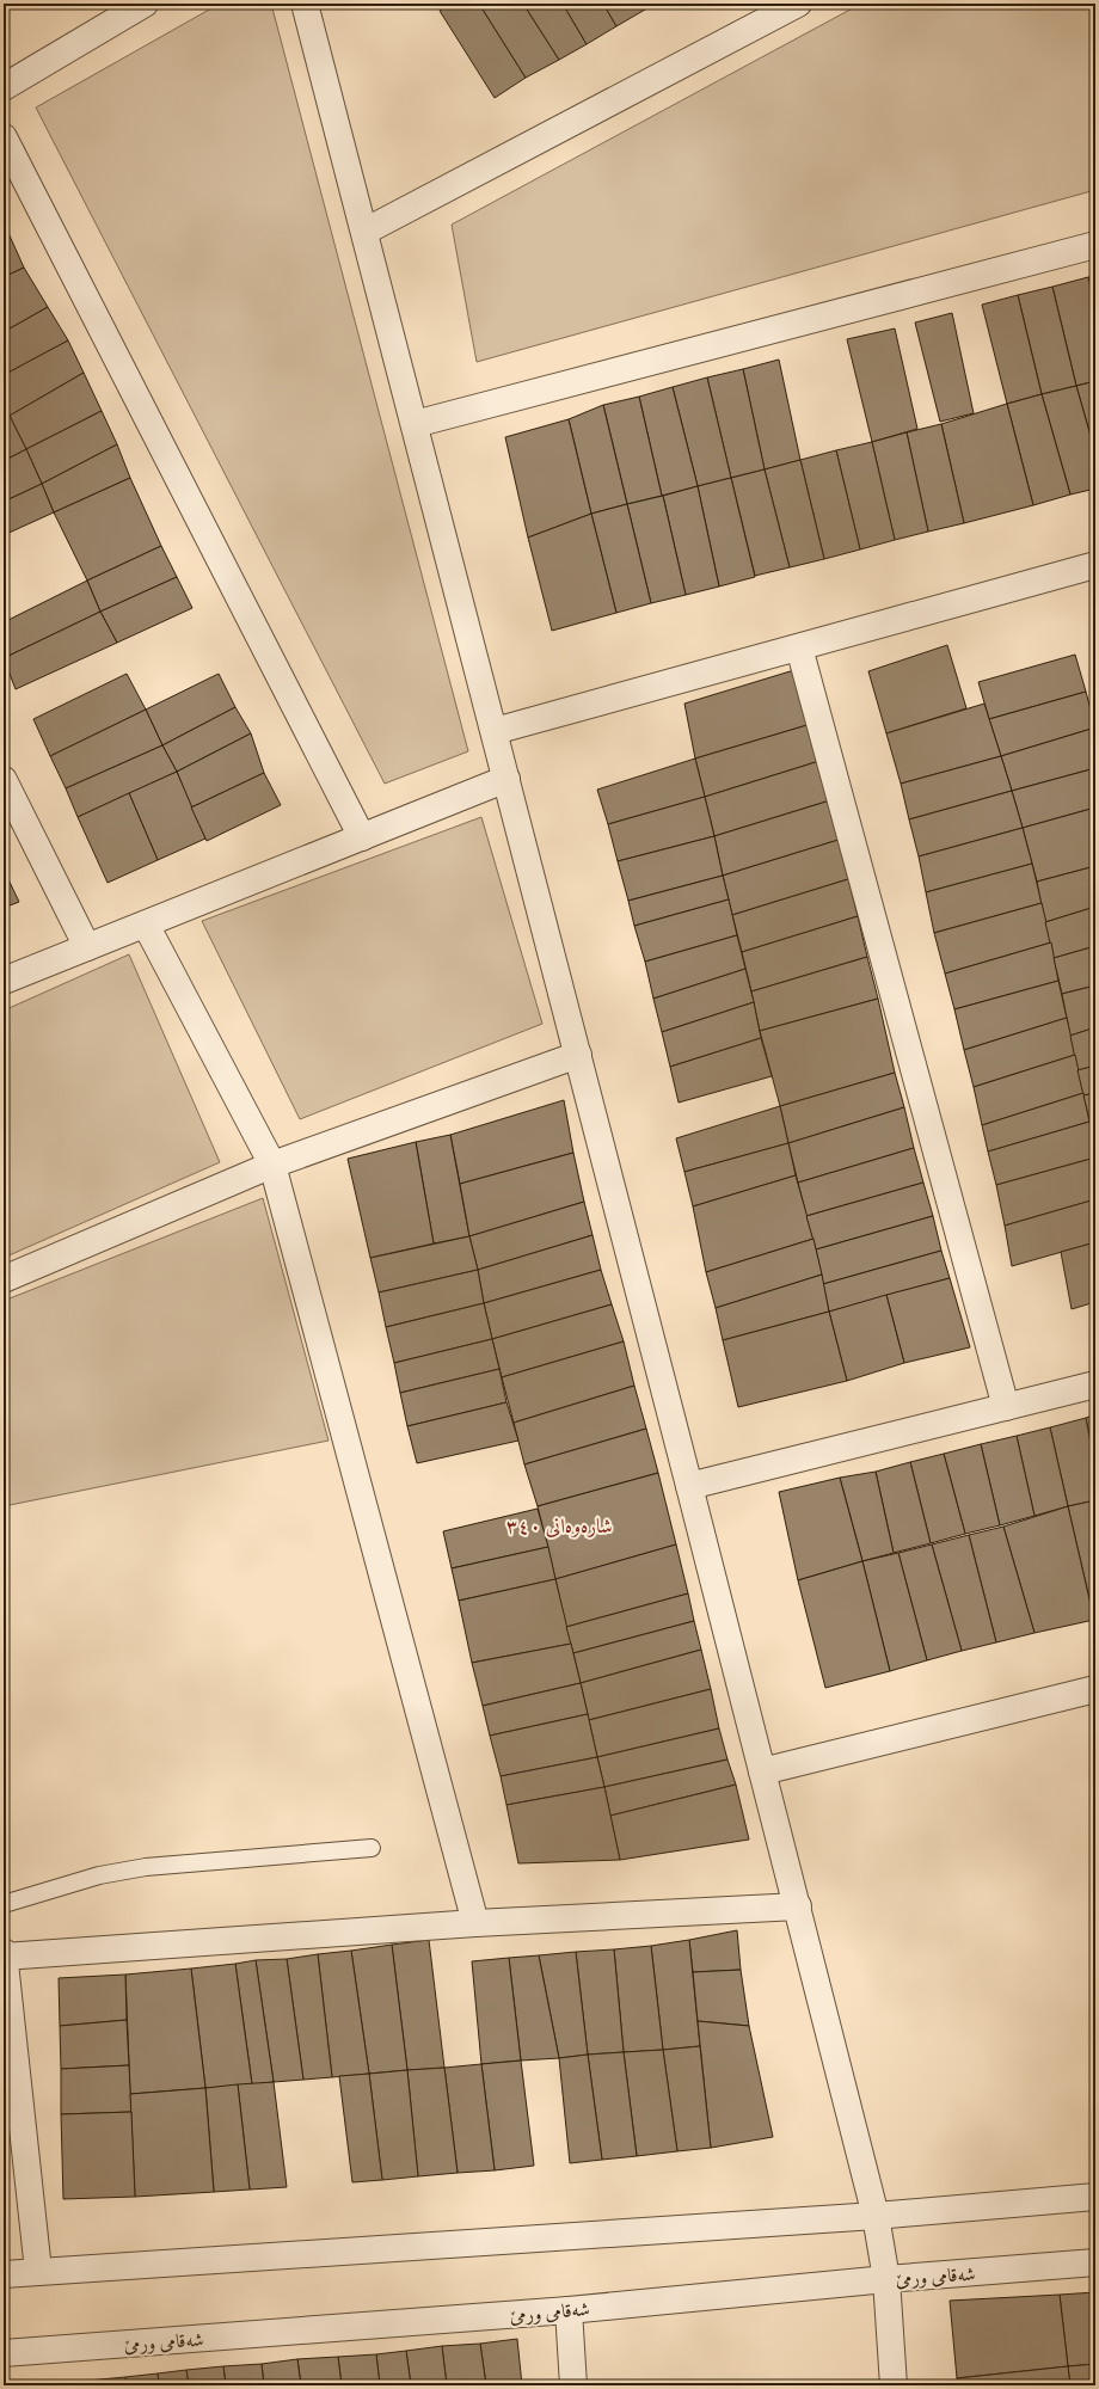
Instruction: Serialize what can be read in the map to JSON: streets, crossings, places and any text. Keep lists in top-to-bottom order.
{
  "streets": {
    "street": ["شەقامی ورمێ"]
  },
  "districts": ["شارەوەانی ٣٤٠"]
}
